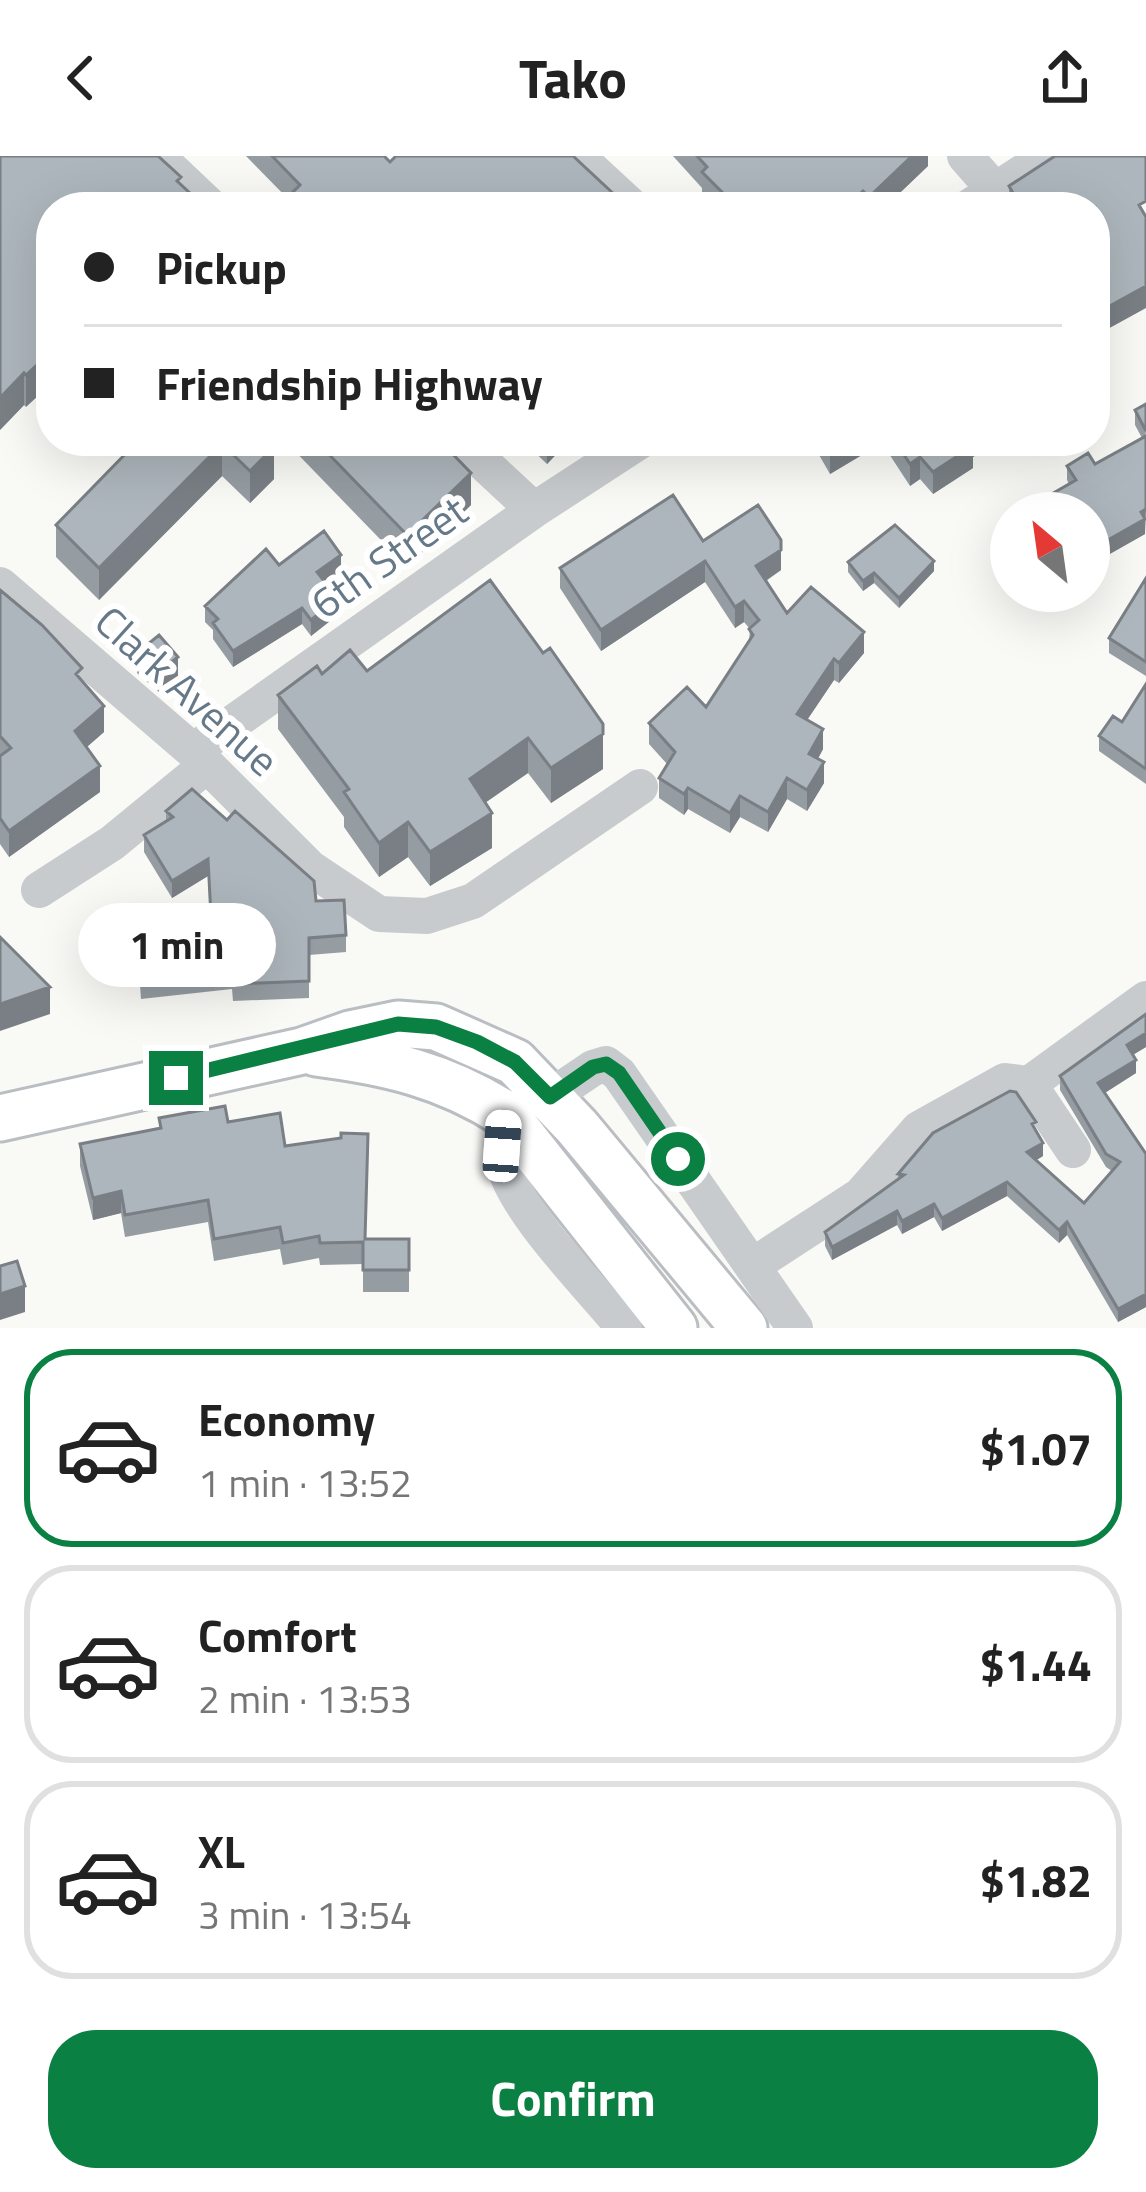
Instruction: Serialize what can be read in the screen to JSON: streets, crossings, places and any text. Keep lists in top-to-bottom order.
{
  "streets": {
    "street": ["6th Street", "Clark Avenue"]
  },
  "crossings": [
    ["6th Street", "Clark Avenue"]
  ],
  "north": "top left",
  "page": {
    "header": "Tako",
    "banner": ["Pickup", "Friendship Highway"],
    "bubble": "1 min",
    "list": [
      {
        "name": "Economy",
        "note": "1 min · 13:52",
        "value": "$1.07"
      },
      {
        "name": "Comfort",
        "note": "2 min · 13:53",
        "value": "$1.44"
      },
      {
        "name": "XL",
        "note": "3 min · 13:54",
        "value": "$1.82"
      }
    ],
    "buttons": "Confirm"
  }
}
